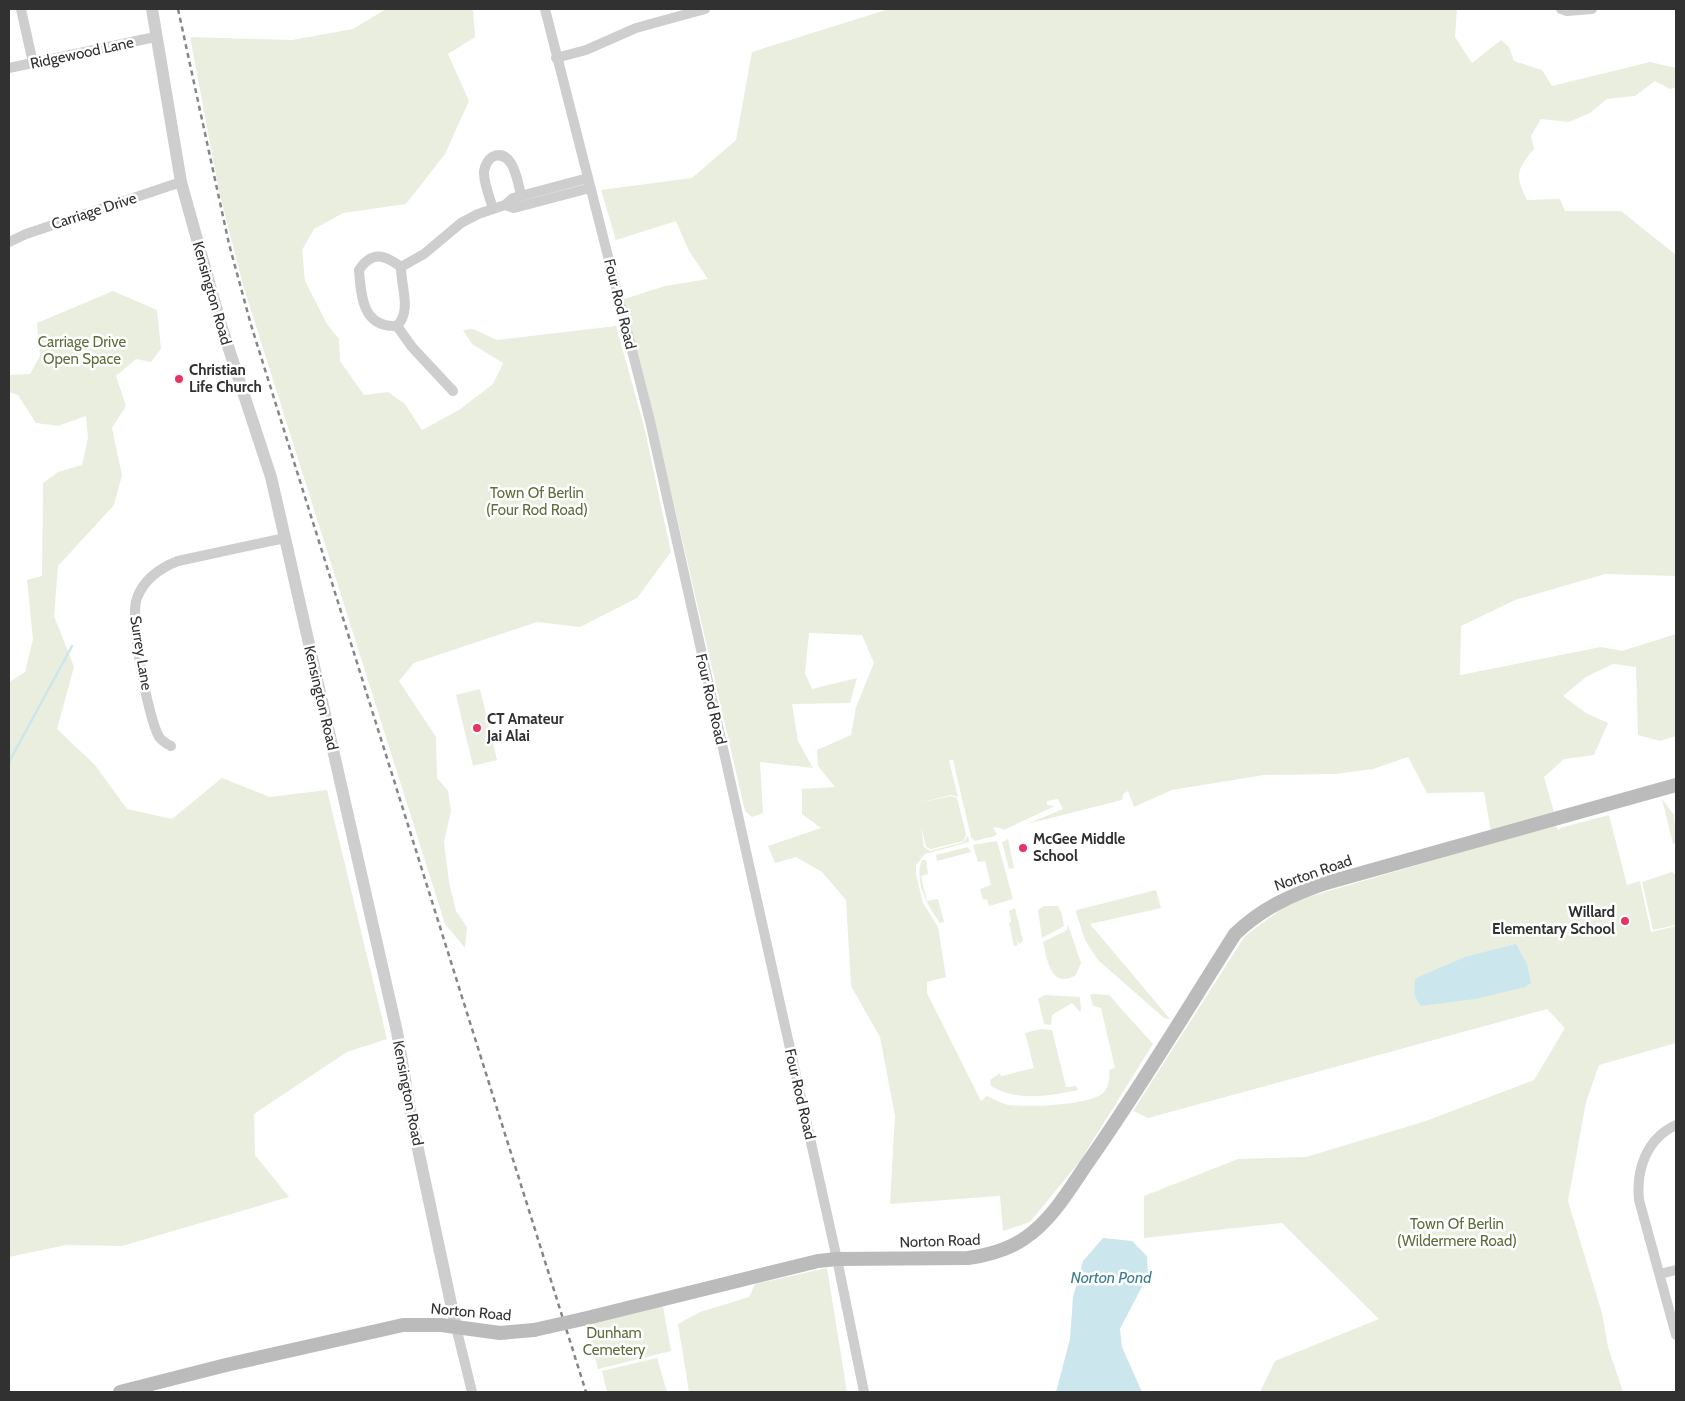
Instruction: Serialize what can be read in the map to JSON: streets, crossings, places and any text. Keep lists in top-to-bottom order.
{
  "streets": {
    "main road": ["Norton Road"],
    "street": [
      "Ridgewood Lane",
      "Carriage Drive",
      "Kensington Road",
      "Four Rod Road",
      "Surrey Lane"
    ]
  },
  "crossings": [
    ["Ridgewood Lane", "Kensington Road"],
    ["Carriage Drive", "Kensington Road"],
    ["Kensington Road", "Surrey Lane"],
    ["Kensington Road", "Norton Road"],
    ["Four Rod Road", "Norton Road"]
  ],
  "water": ["Norton Pond"],
  "parks": [
    "Carriage Drive Open Space",
    "Town Of Berlin (Four Rod Road)",
    "Town Of Berlin (Wildermere Road)",
    "Dunham Cemetery"
  ],
  "places": [
    "Christian Life Church",
    "CT Amateur Jai Alai",
    "McGee Middle School",
    "Willard Elementary School"
  ]
}
